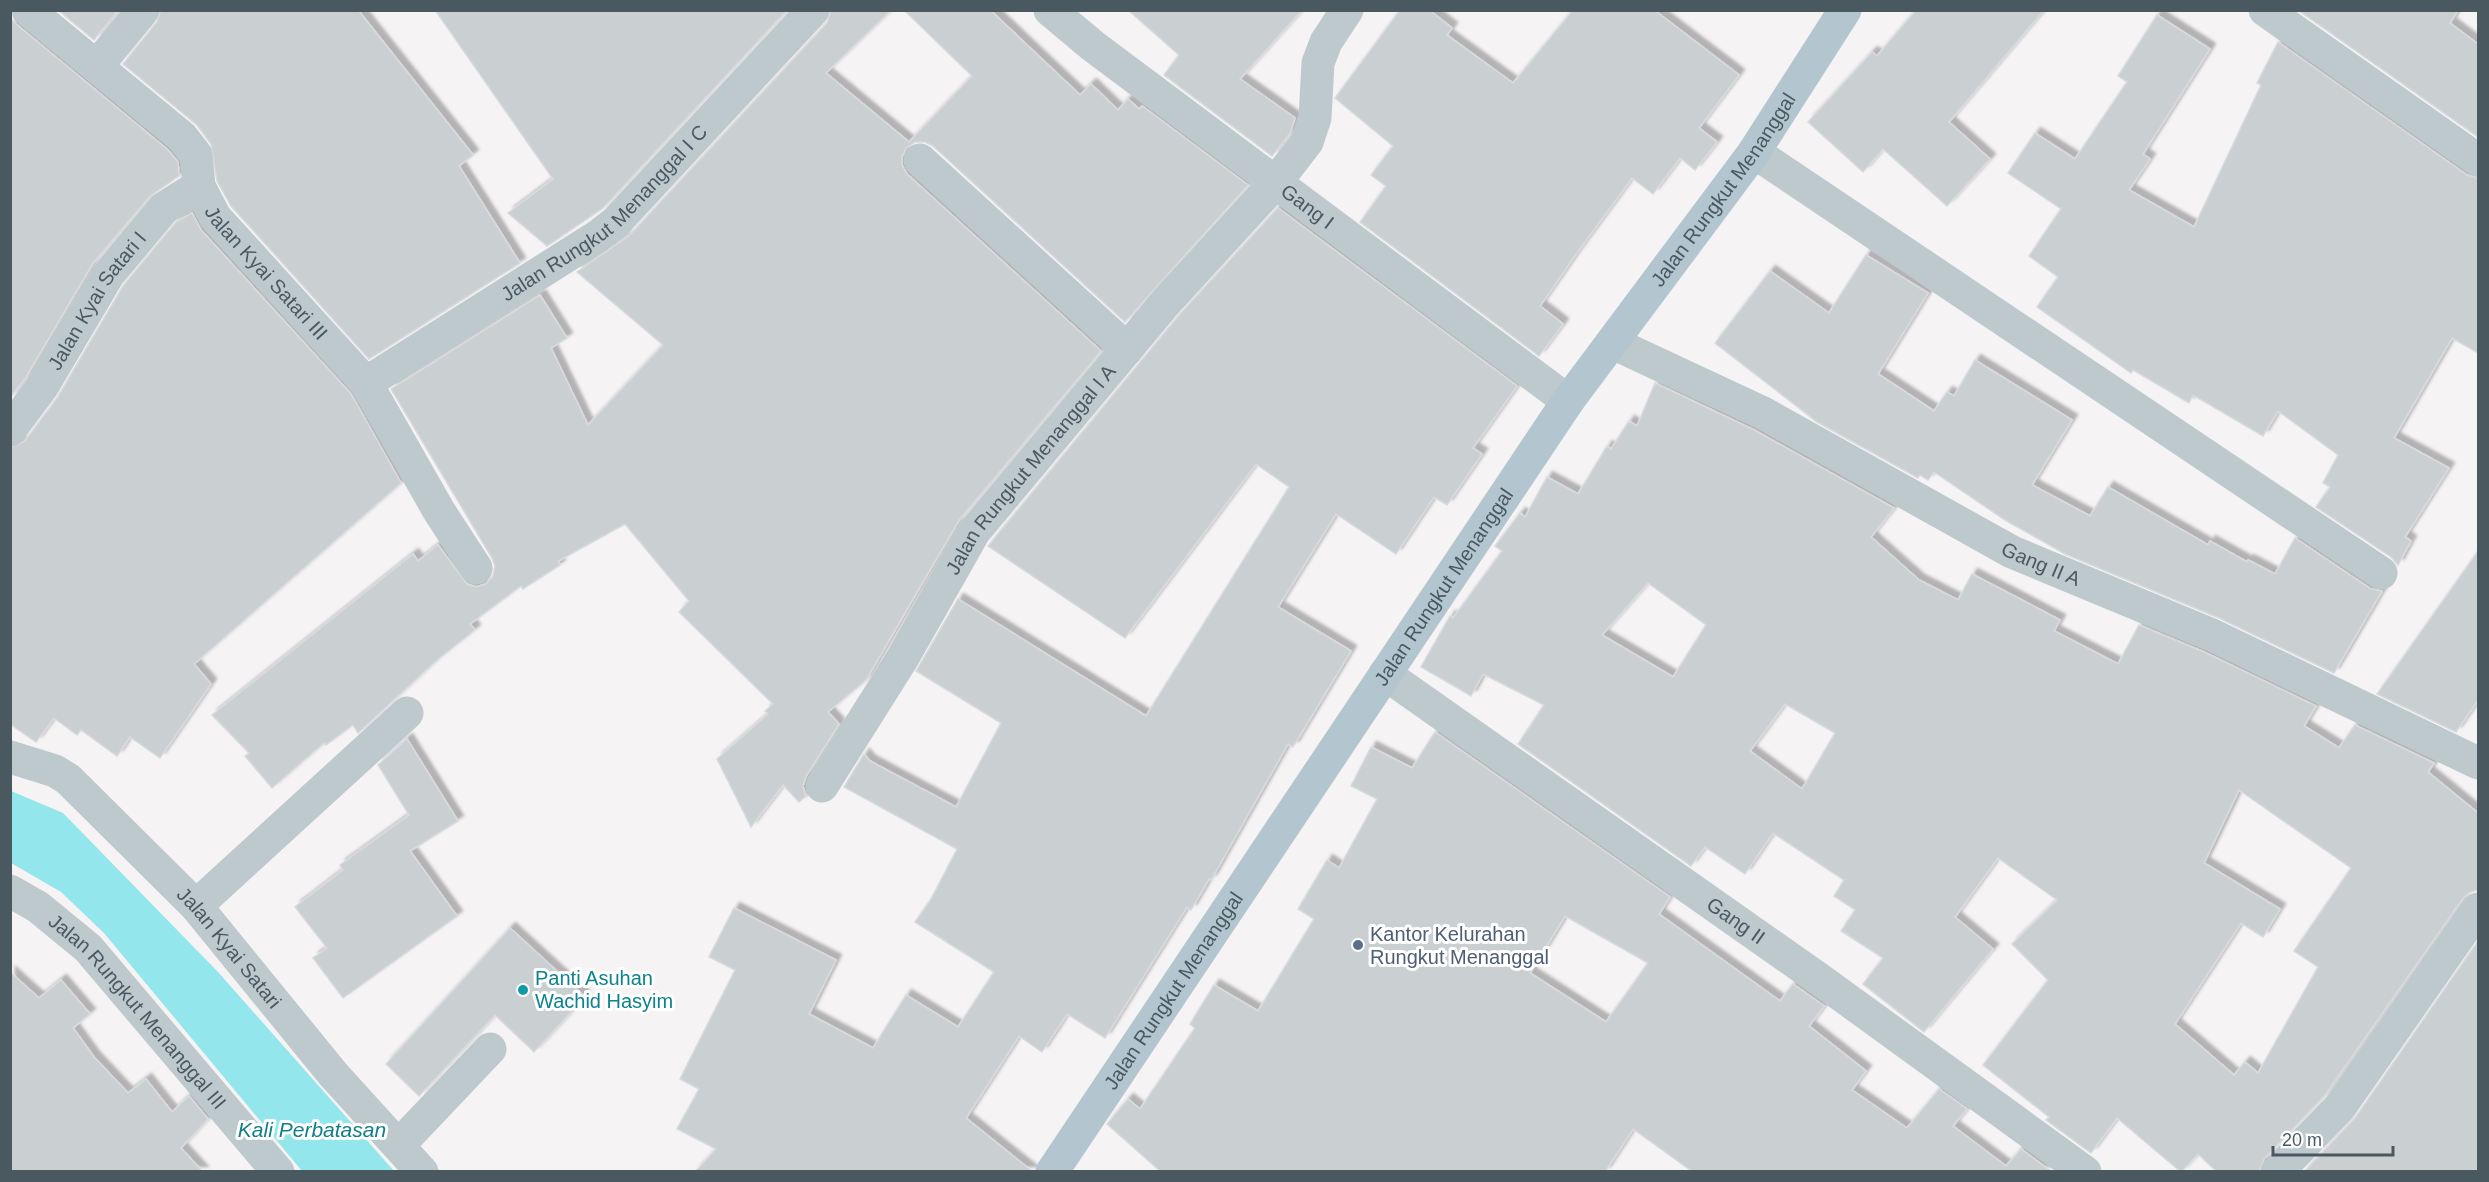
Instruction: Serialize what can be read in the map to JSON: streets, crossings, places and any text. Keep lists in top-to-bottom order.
{
  "streets": {
    "main road": ["Jalan Rungkut Menanggal"],
    "street": [
      "Gang I",
      "Jalan Rungkut Menanggal I C",
      "Jalan Kyai Satari III",
      "Jalan Kyai Satari I",
      "Jalan Rungkut Menanggal I A",
      "Gang II A",
      "Gang II",
      "Jalan Kyai Satari",
      "Jalan Rungkut Menanggal III"
    ]
  },
  "crossings": [
    ["Jalan Rungkut Menanggal", "Gang I"],
    ["Jalan Rungkut Menanggal", "Gang II A"],
    ["Jalan Rungkut Menanggal", "Gang II"],
    ["Gang I", "Jalan Rungkut Menanggal I A"],
    ["Jalan Rungkut Menanggal I C", "Jalan Kyai Satari III"],
    ["Jalan Kyai Satari III", "Jalan Kyai Satari I"]
  ],
  "water": ["Kali Perbatasan"],
  "places": ["Kantor Kelurahan Rungkut Menanggal", "Panti Asuhan Wachid Hasyim"],
  "scale_bar": "20 m"
}
